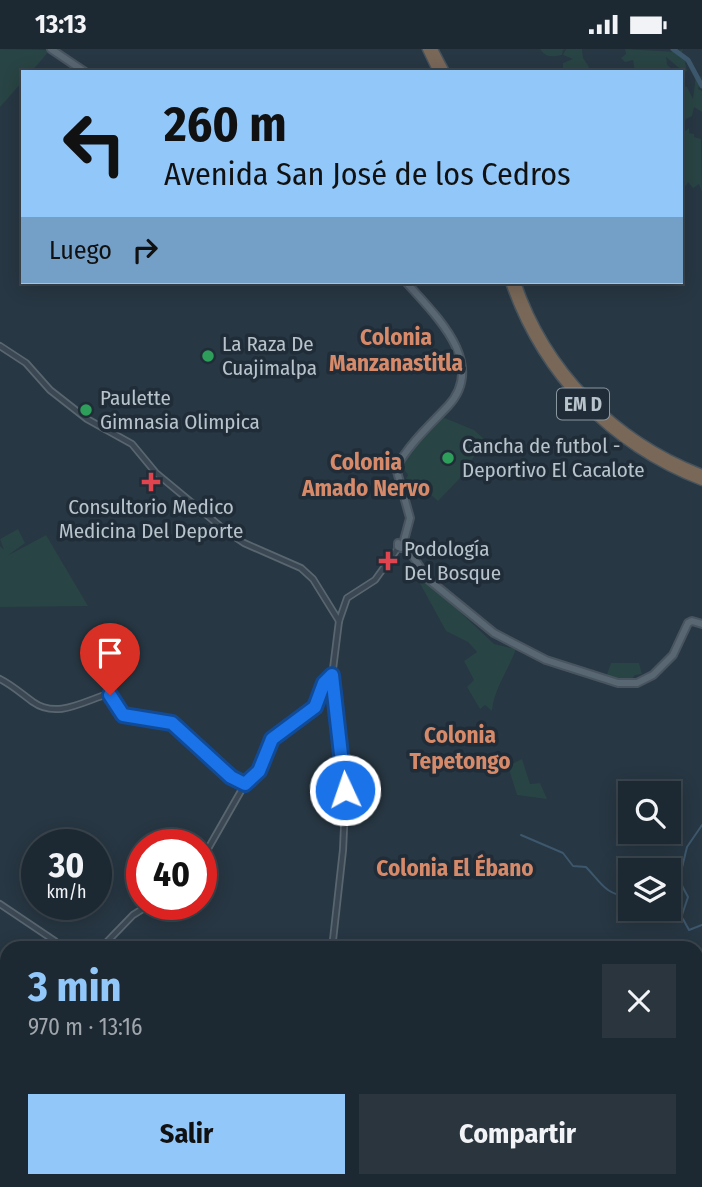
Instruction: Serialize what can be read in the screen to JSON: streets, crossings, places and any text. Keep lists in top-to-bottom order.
{
  "streets": {
    "highway": ["EM D"]
  },
  "districts": [
    "Colonia Manzanastitla",
    "Colonia Amado Nervo",
    "Colonia Tepetongo",
    "Colonia El Ébano"
  ],
  "places": {
    "other": ["La Raza De Cuajimalpa", "Paulette Gimnasia Olimpica", "Cancha de futbol - Deportivo El Cacalote"],
    "health": ["Consultorio Medico Medicina Del Deporte", "Podología Del Bosque"]
  },
  "page": {
    "status": "13:13",
    "turn": ["260 m", "Avenida San José de los Cedros"],
    "then": "Luego",
    "speed": "30 km/h",
    "limit": "40",
    "heading": ["3 min", "970 m · 13:16"],
    "buttons": ["Salir", "Compartir"]
  }
}
